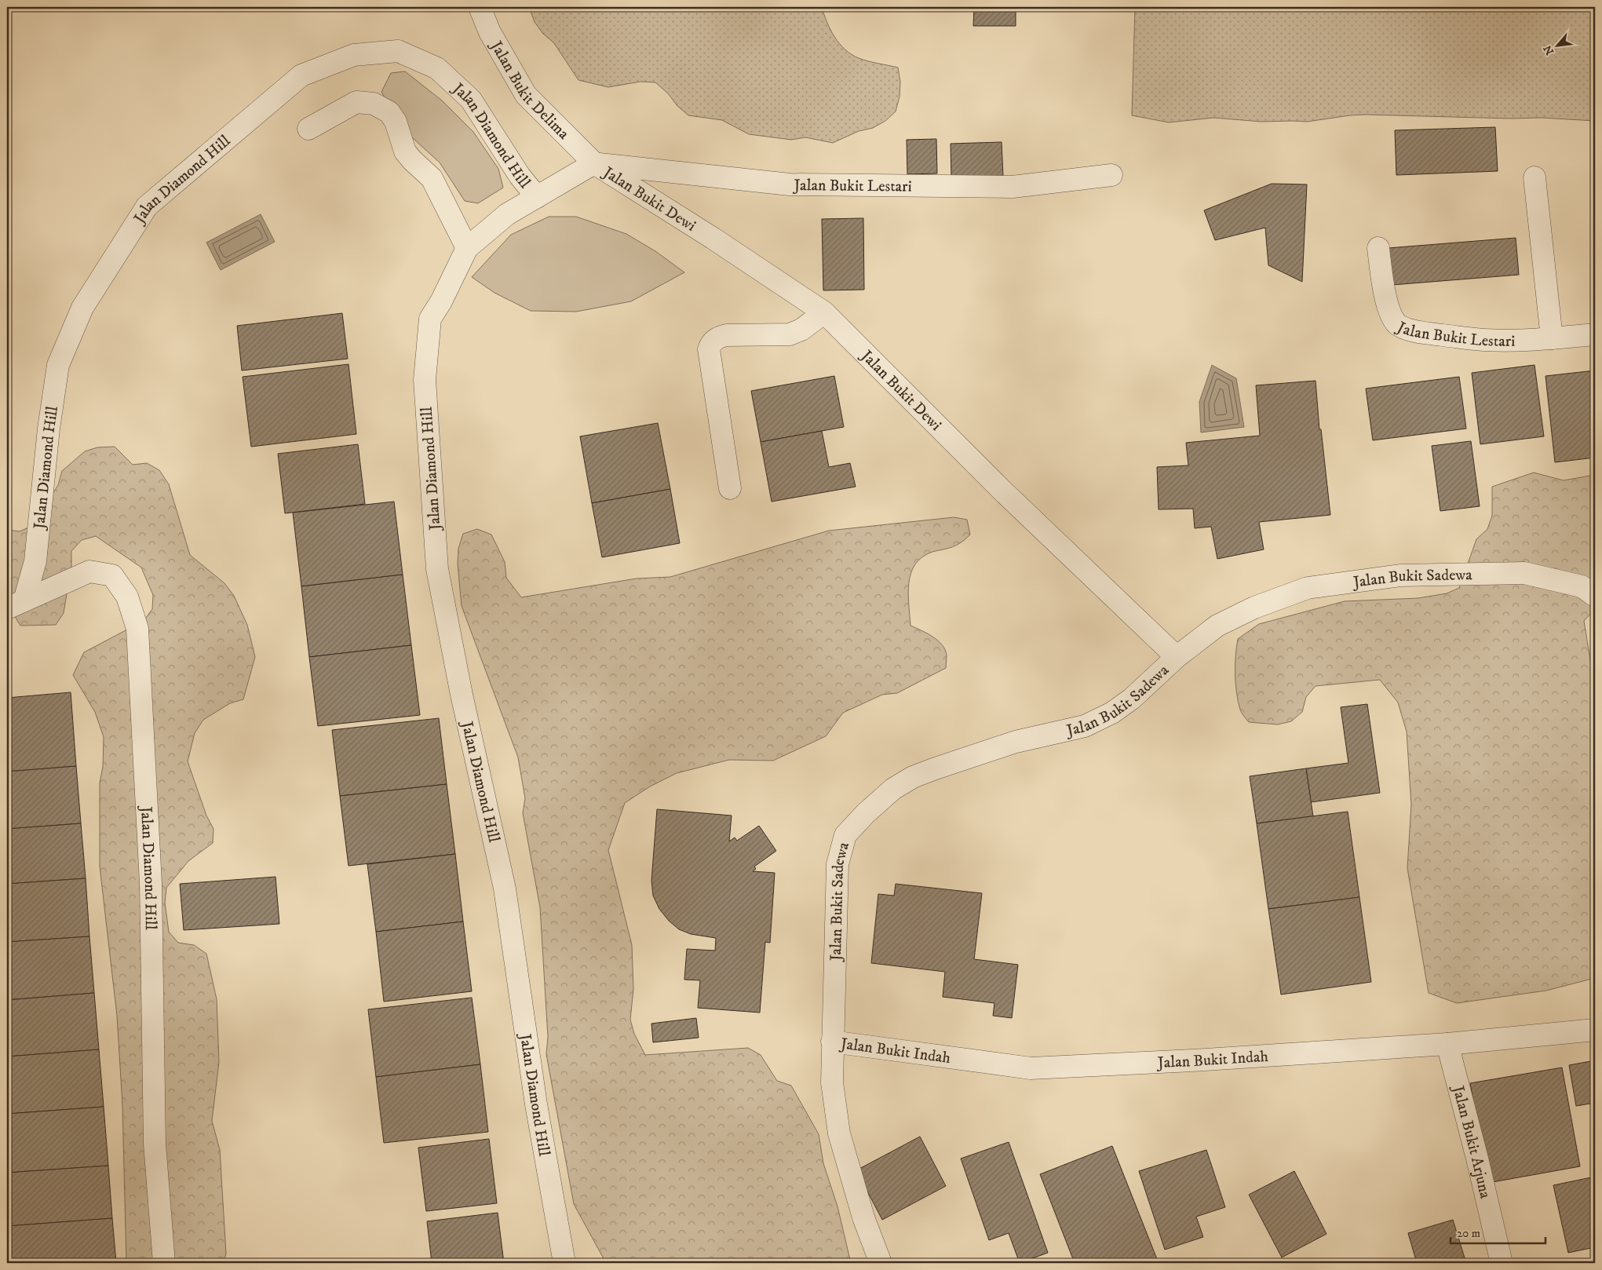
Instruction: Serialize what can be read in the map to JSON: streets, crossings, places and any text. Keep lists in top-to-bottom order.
{
  "streets": {
    "street": [
      "Jalan Bukit Delima",
      "Jalan Diamond Hill",
      "Jalan Bukit Lestari",
      "Jalan Bukit Dewi",
      "Jalan Bukit Sadewa",
      "Jalan Bukit Indah",
      "Jalan Bukit Arjuna"
    ]
  },
  "crossings": [
    ["Jalan Bukit Delima", "Jalan Bukit Lestari"],
    ["Jalan Bukit Delima", "Jalan Bukit Dewi"],
    ["Jalan Bukit Lestari", "Jalan Bukit Dewi"],
    ["Jalan Bukit Dewi", "Jalan Bukit Sadewa"],
    ["Jalan Bukit Sadewa", "Jalan Bukit Indah"],
    ["Jalan Bukit Indah", "Jalan Bukit Arjuna"]
  ],
  "scale_bar": "20 m",
  "north": "bottom left"
}
